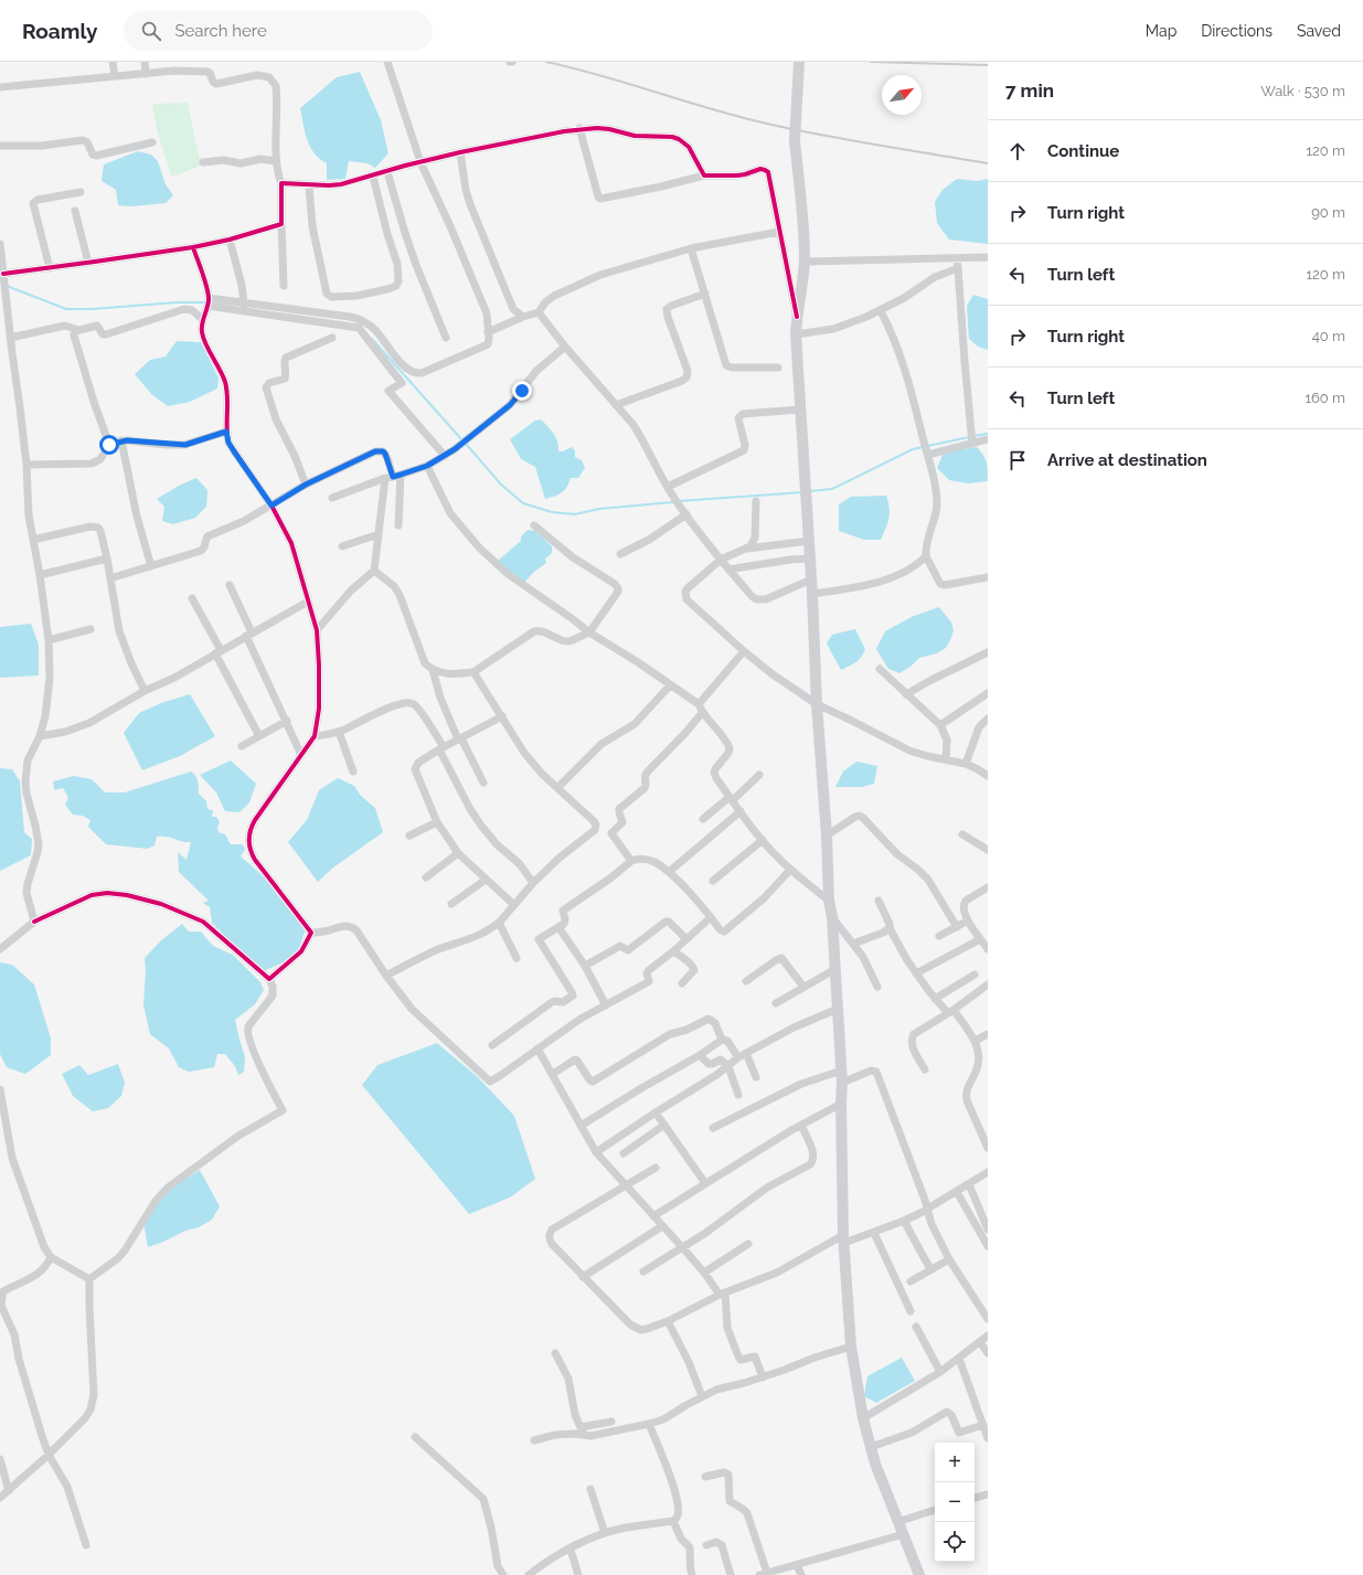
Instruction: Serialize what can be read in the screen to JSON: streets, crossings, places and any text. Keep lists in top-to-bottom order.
{
  "north": "top right",
  "page": {
    "header": "Roamly",
    "search": "Search here",
    "nav": ["Map", "Directions", "Saved"],
    "heading": ["7 min", "Walk · 530 m"],
    "list": [
      ["Continue", "120 m"],
      ["Turn right", "90 m"],
      ["Turn left", "120 m"],
      ["Turn right", "40 m"],
      ["Turn left", "160 m"],
      "Arrive at destination"
    ],
    "map_buttons": ["+", "−"]
  }
}
